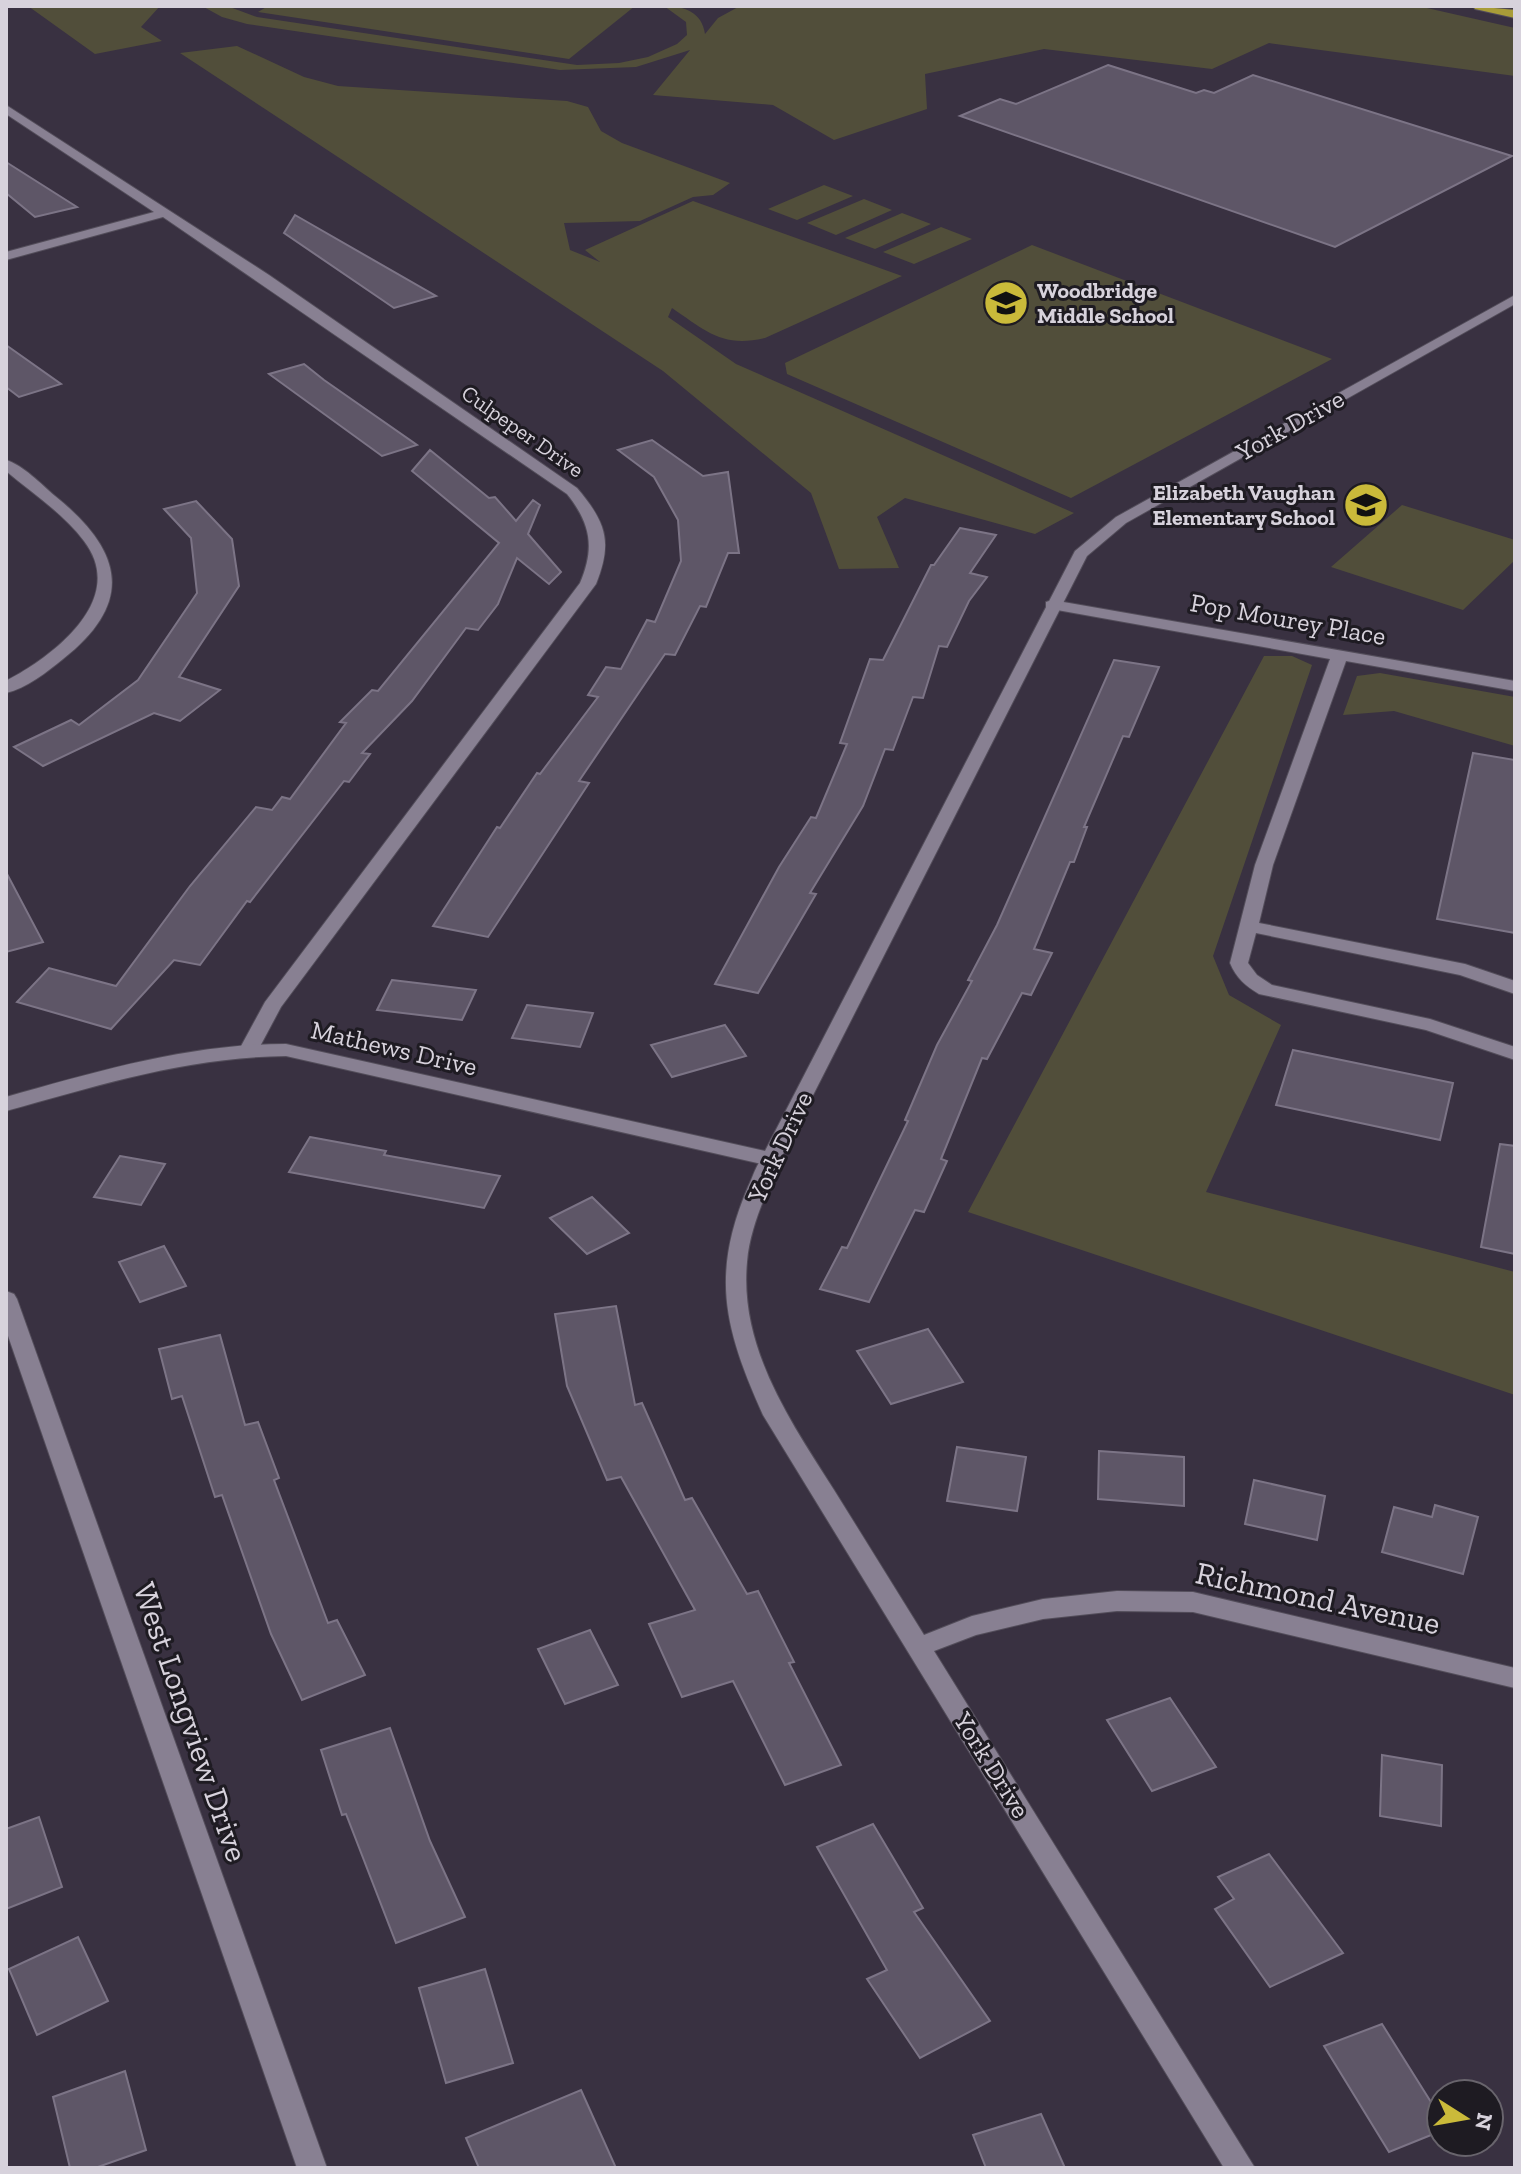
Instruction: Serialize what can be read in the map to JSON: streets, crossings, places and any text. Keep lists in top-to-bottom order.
{
  "streets": {
    "street": [
      "York Drive",
      "Culpeper Drive",
      "Pop Mourey Place",
      "Mathews Drive",
      "Richmond Avenue",
      "West Longview Drive"
    ]
  },
  "crossings": [
    ["York Drive", "Pop Mourey Place"],
    ["York Drive", "Mathews Drive"],
    ["York Drive", "Richmond Avenue"],
    ["Culpeper Drive", "Mathews Drive"]
  ],
  "places": {
    "school or university": ["Woodbridge Middle School", "Elizabeth Vaughan Elementary School"]
  },
  "north": "right"
}
